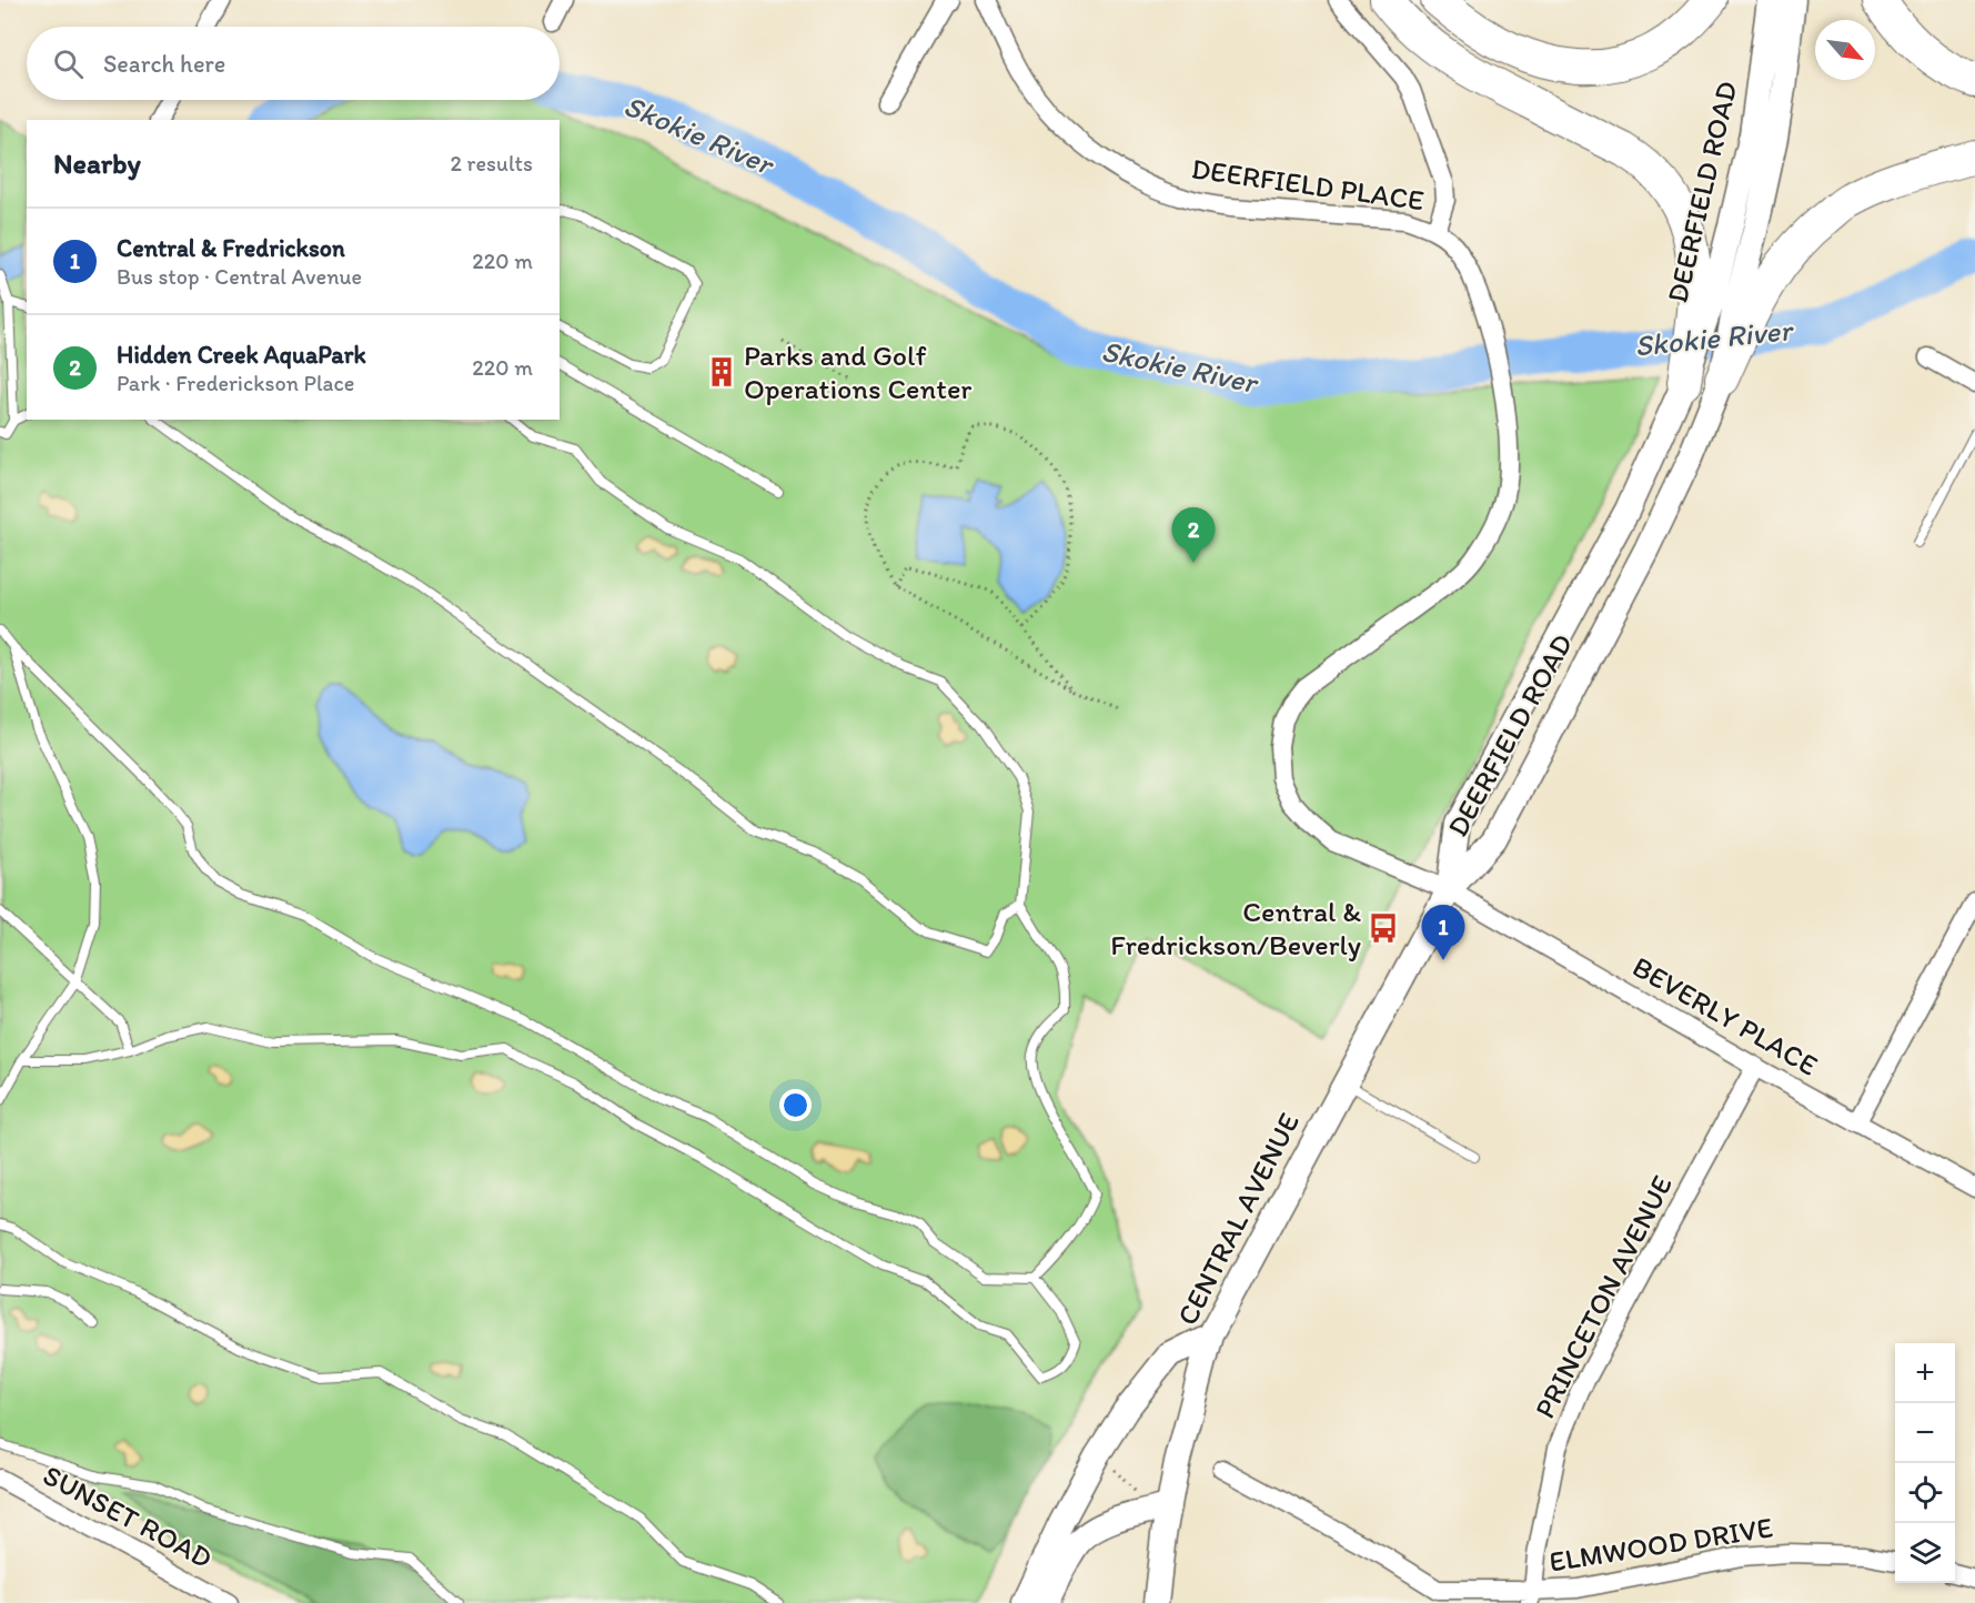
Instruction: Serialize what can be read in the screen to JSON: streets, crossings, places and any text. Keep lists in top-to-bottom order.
{
  "streets": {
    "main road": ["DEERFIELD ROAD", "CENTRAL AVENUE"],
    "street": [
      "DEERFIELD PLACE",
      "BEVERLY PLACE",
      "PRINCETON AVENUE",
      "SUNSET ROAD",
      "ELMWOOD DRIVE"
    ]
  },
  "crossings": [
    ["DEERFIELD PLACE", "BEVERLY PLACE"],
    ["DEERFIELD ROAD", "BEVERLY PLACE"],
    ["DEERFIELD ROAD", "CENTRAL AVENUE"],
    ["BEVERLY PLACE", "CENTRAL AVENUE"],
    ["BEVERLY PLACE", "PRINCETON AVENUE"],
    ["PRINCETON AVENUE", "ELMWOOD DRIVE"]
  ],
  "water": ["Skokie River"],
  "places": {
    "building": ["Parks and Golf Operations Center"],
    "bus stop": ["Central & Fredrickson/Beverly"]
  },
  "north": "bottom right",
  "page": {
    "search": "Search here",
    "heading": ["Nearby", "2 results"],
    "list": [
      {
        "mark": "1",
        "name": "Central & Fredrickson",
        "note": "Bus stop · Central Avenue",
        "value": "220 m"
      },
      {
        "mark": "2",
        "name": "Hidden Creek AquaPark",
        "note": "Park · Frederickson Place",
        "value": "220 m"
      }
    ],
    "pins": ["2", "1"],
    "map_buttons": ["+", "−"]
  }
}
